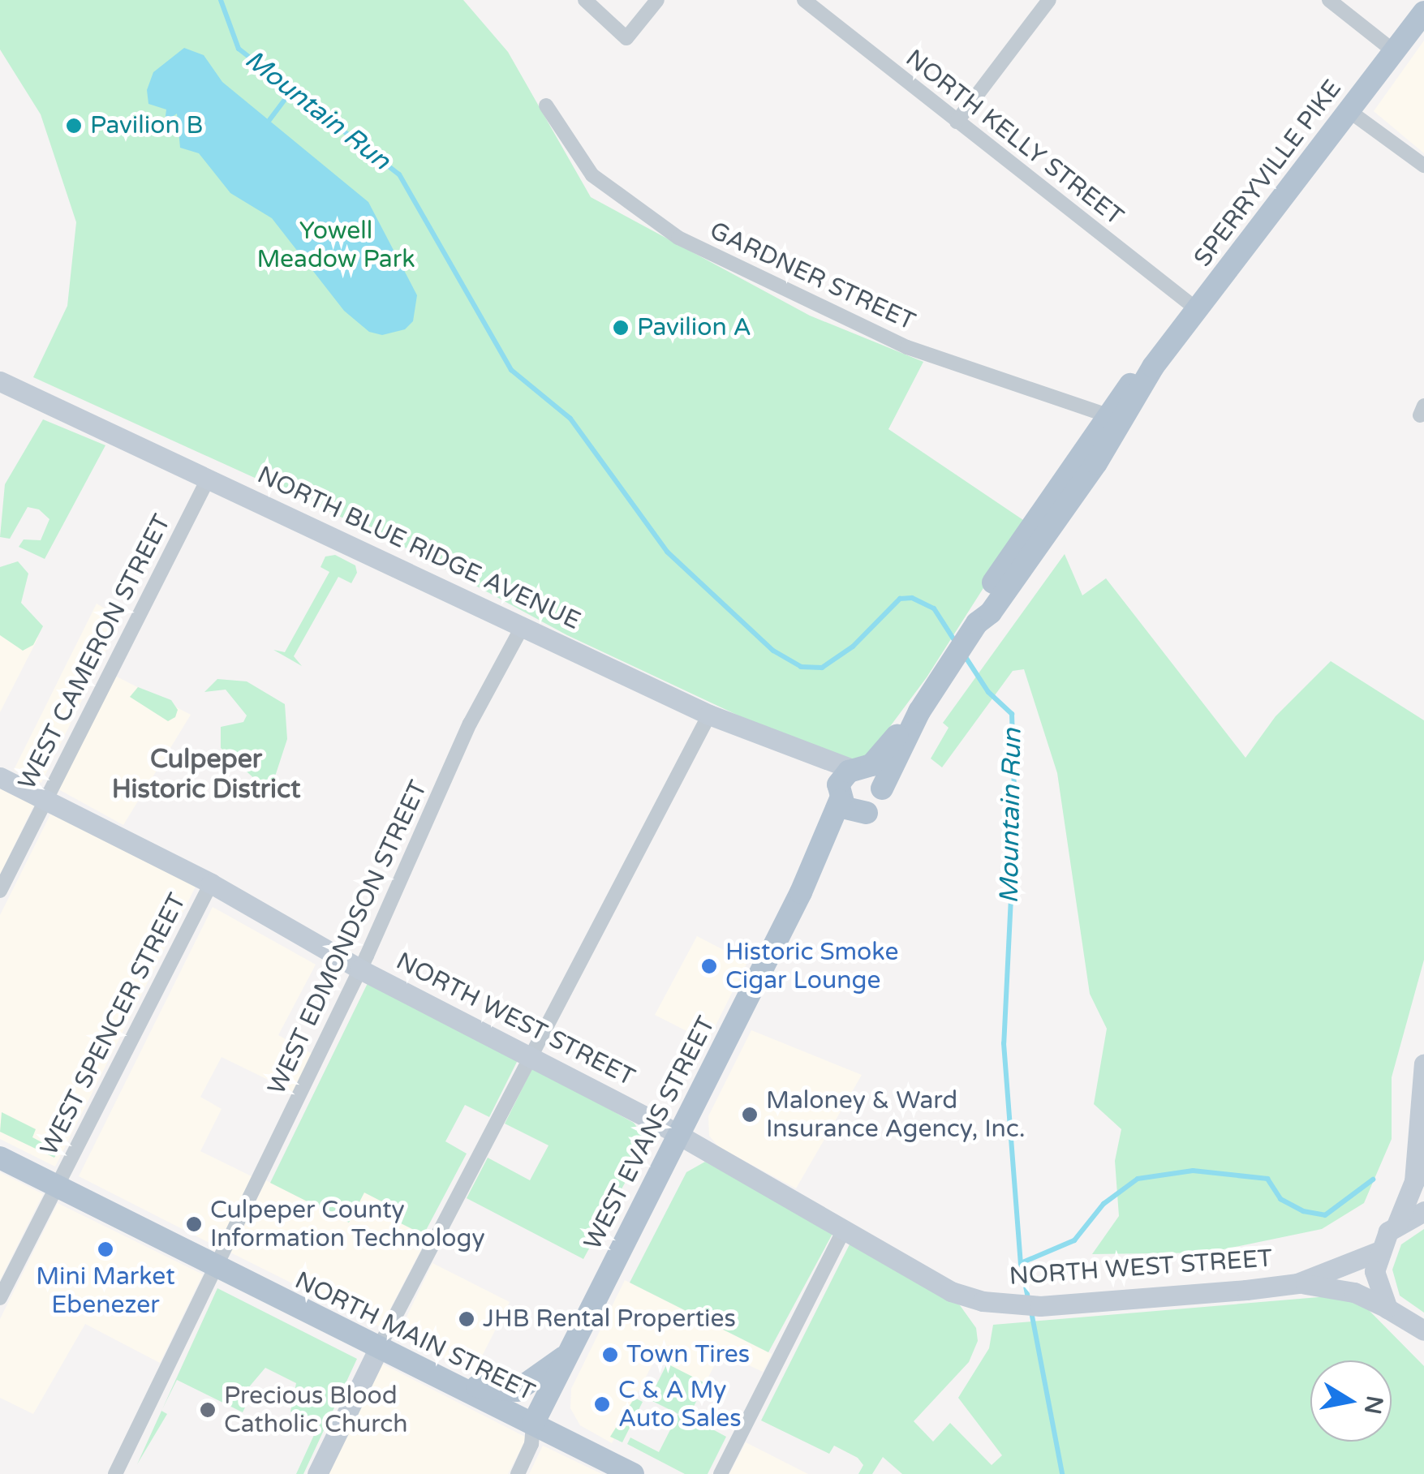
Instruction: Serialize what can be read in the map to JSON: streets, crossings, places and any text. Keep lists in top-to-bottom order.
{
  "streets": {
    "main road": ["SPERRYVILLE PIKE", "WEST EVANS STREET", "NORTH MAIN STREET"],
    "street": [
      "NORTH KELLY STREET",
      "GARDNER STREET",
      "NORTH BLUE RIDGE AVENUE",
      "WEST CAMERON STREET",
      "WEST EDMONDSON STREET",
      "NORTH WEST STREET",
      "WEST SPENCER STREET"
    ]
  },
  "crossings": [
    ["NORTH KELLY STREET", "SPERRYVILLE PIKE"],
    ["SPERRYVILLE PIKE", "GARDNER STREET"],
    ["SPERRYVILLE PIKE", "NORTH BLUE RIDGE AVENUE"],
    ["SPERRYVILLE PIKE", "WEST EVANS STREET"],
    ["NORTH BLUE RIDGE AVENUE", "WEST CAMERON STREET"],
    ["NORTH BLUE RIDGE AVENUE", "WEST EDMONDSON STREET"],
    ["NORTH BLUE RIDGE AVENUE", "WEST EVANS STREET"],
    ["WEST CAMERON STREET", "NORTH WEST STREET"],
    ["WEST EDMONDSON STREET", "NORTH WEST STREET"],
    ["WEST EDMONDSON STREET", "NORTH MAIN STREET"],
    ["NORTH WEST STREET", "WEST SPENCER STREET"],
    ["NORTH WEST STREET", "WEST EVANS STREET"],
    ["WEST SPENCER STREET", "NORTH MAIN STREET"],
    ["WEST EVANS STREET", "NORTH MAIN STREET"]
  ],
  "districts": ["Culpeper Historic District"],
  "water": ["Mountain Run"],
  "parks": ["Yowell Meadow Park"],
  "places": [
    "Pavilion B",
    "Pavilion A",
    "Historic Smoke Cigar Lounge",
    "Maloney & Ward Insurance Agency, Inc.",
    "Culpeper County Information Technology",
    "Mini Market Ebenezer",
    "JHB Rental Properties",
    "Town Tires",
    "C & A My Auto Sales",
    "Precious Blood Catholic Church"
  ],
  "north": "right"
}
